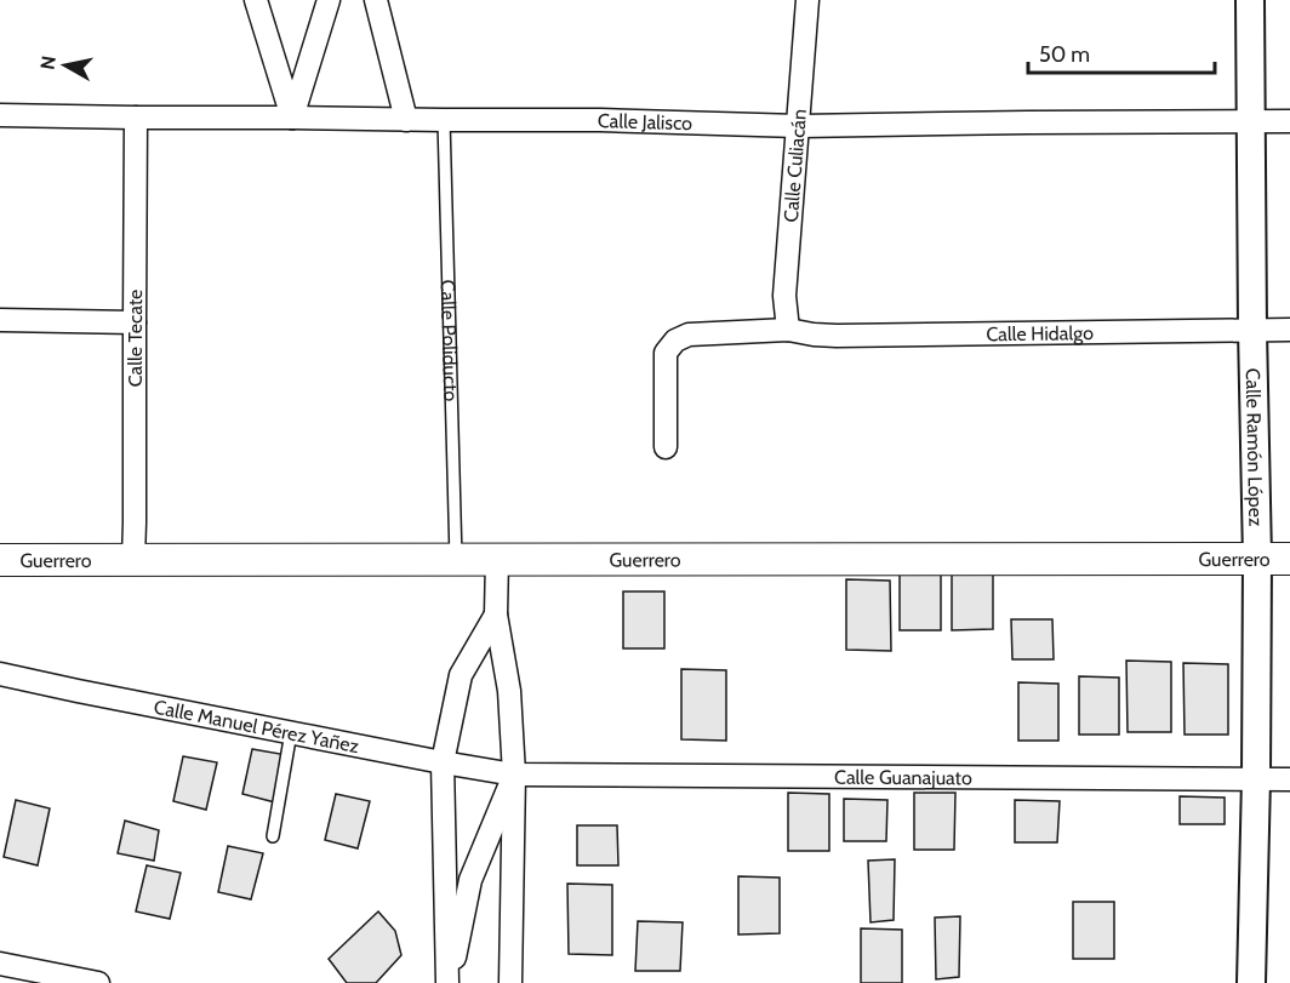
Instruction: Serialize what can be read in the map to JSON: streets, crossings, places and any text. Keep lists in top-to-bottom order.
{
  "streets": {
    "main road": ["Guerrero"],
    "street": [
      "Calle Jalisco",
      "Calle Culiacán",
      "Calle Hidalgo",
      "Calle Tecate",
      "Calle Ramón López",
      "Calle Manuel Pérez Yañez",
      "Calle Guanajuato"
    ],
    "lane": ["Calle Poliducto"]
  },
  "crossings": [
    ["Calle Jalisco", "Calle Culiacán"],
    ["Calle Jalisco", "Calle Tecate"],
    ["Calle Jalisco", "Calle Poliducto"],
    ["Calle Jalisco", "Calle Ramón López"],
    ["Calle Culiacán", "Calle Hidalgo"],
    ["Calle Hidalgo", "Calle Ramón López"],
    ["Calle Tecate", "Guerrero"],
    ["Calle Poliducto", "Guerrero"],
    ["Calle Ramón López", "Guerrero"],
    ["Calle Ramón López", "Calle Guanajuato"],
    ["Calle Manuel Pérez Yañez", "Calle Guanajuato"]
  ],
  "scale_bar": "50 m",
  "north": "left"
}
